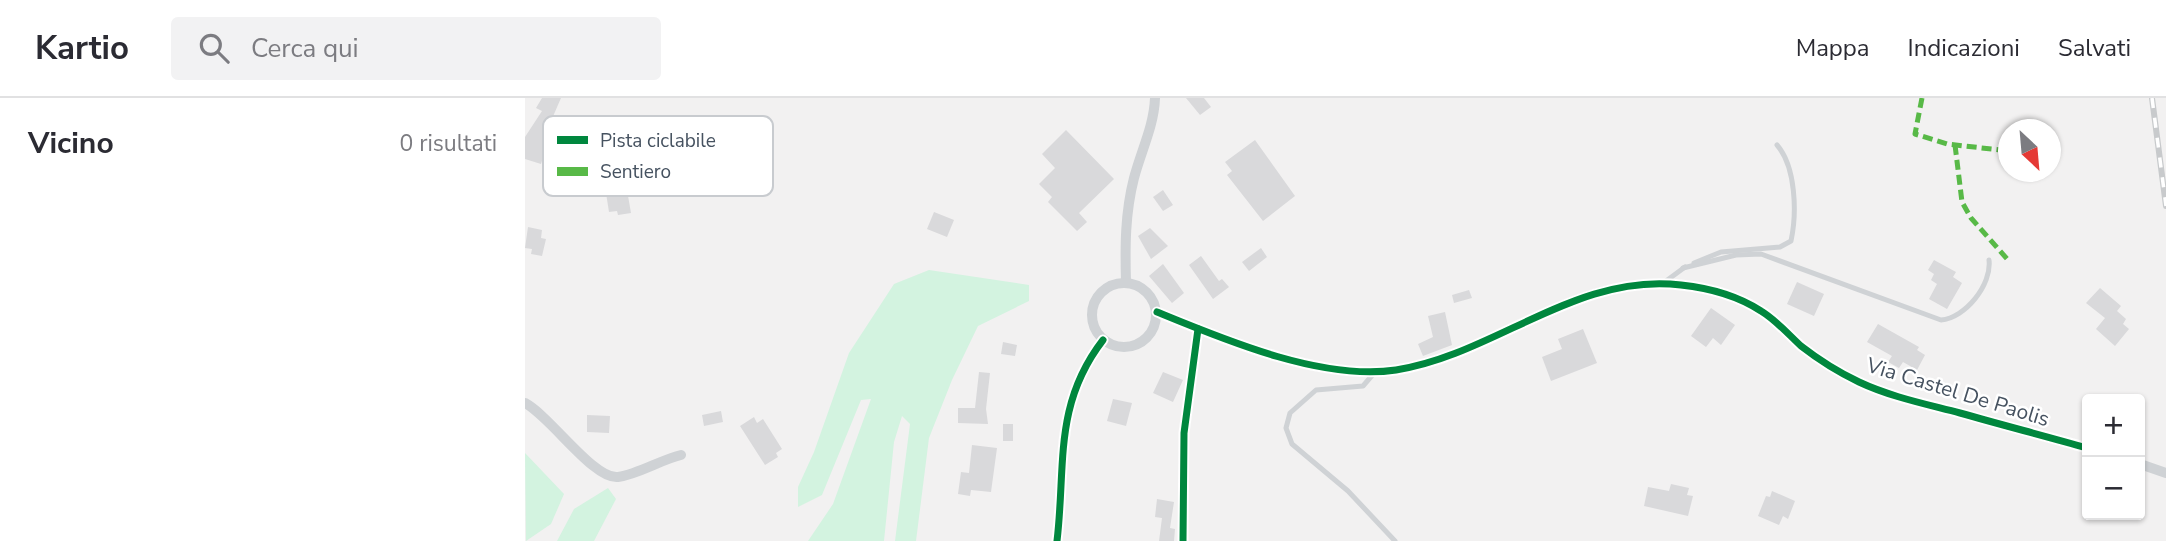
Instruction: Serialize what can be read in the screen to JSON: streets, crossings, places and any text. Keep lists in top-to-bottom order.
{
  "streets": {
    "street": ["Via Castel De Paolis"]
  },
  "legend": ["Pista ciclabile", "Sentiero"],
  "north": "bottom right",
  "page": {
    "header": "Kartio",
    "search": "Cerca qui",
    "nav": ["Mappa", "Indicazioni", "Salvati"],
    "heading": ["Vicino", "0 risultati"],
    "map_buttons": ["+", "−"]
  }
}
